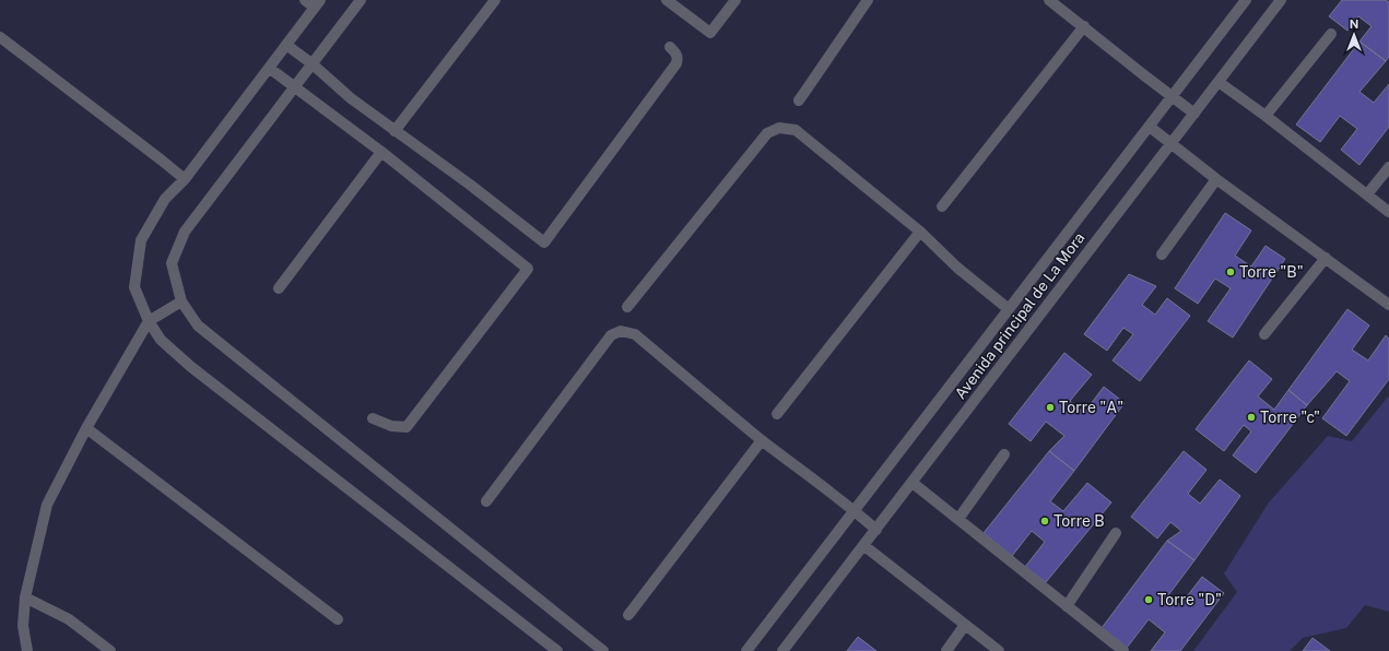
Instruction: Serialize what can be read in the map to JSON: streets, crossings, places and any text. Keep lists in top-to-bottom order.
{
  "streets": {
    "street": ["Avenida principal de La Mora"]
  },
  "places": [
    "Torre \"B\"",
    "Torre \"A\"",
    "Torre \"c\"",
    "Torre B",
    "Torre \"D\""
  ],
  "north": "top"
}
